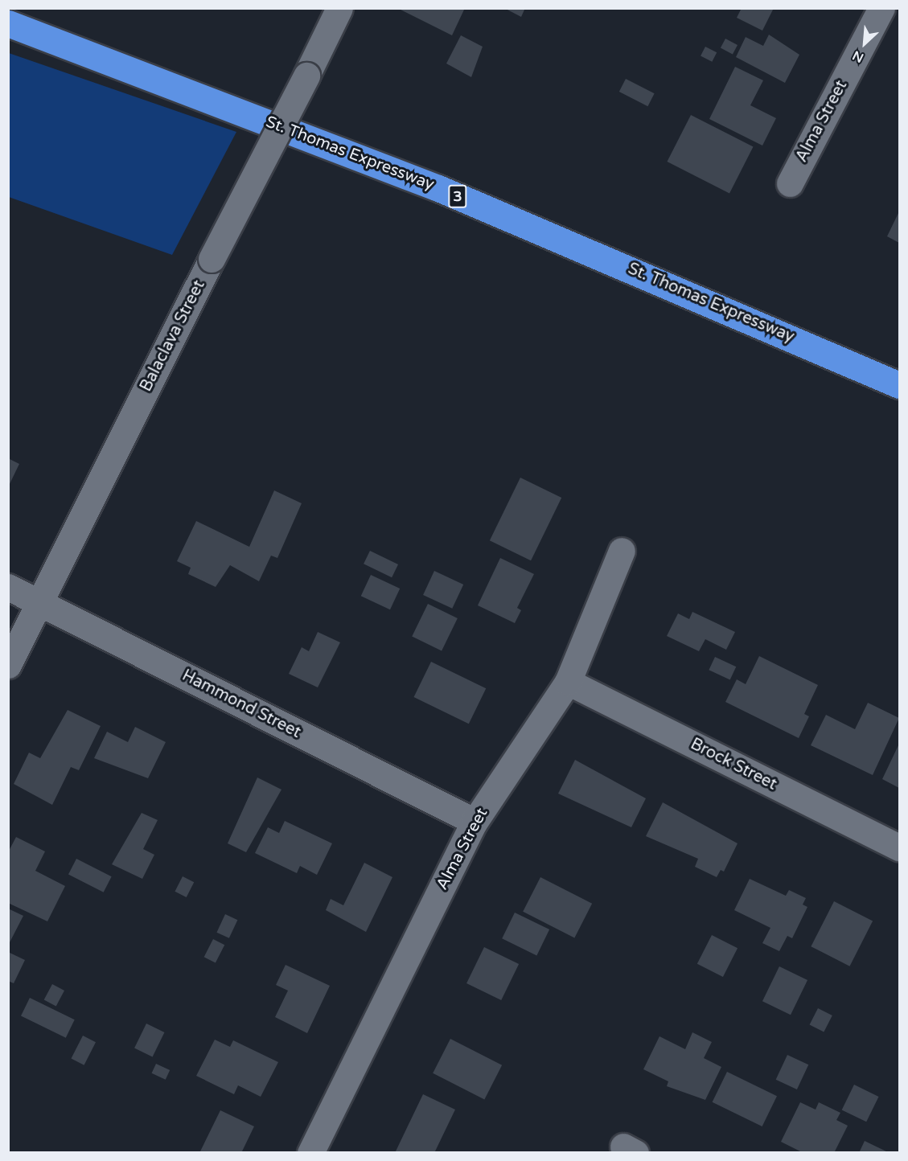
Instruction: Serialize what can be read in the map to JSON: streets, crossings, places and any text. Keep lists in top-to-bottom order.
{
  "streets": {
    "highway": ["St. Thomas Expressway", "3"],
    "street": [
      "Alma Street",
      "Balaclava Street",
      "Hammond Street",
      "Brock Street"
    ]
  },
  "crossings": [
    ["Alma Street", "Hammond Street"],
    ["Alma Street", "Brock Street"],
    ["Balaclava Street", "Hammond Street"]
  ],
  "north": "bottom left"
}
